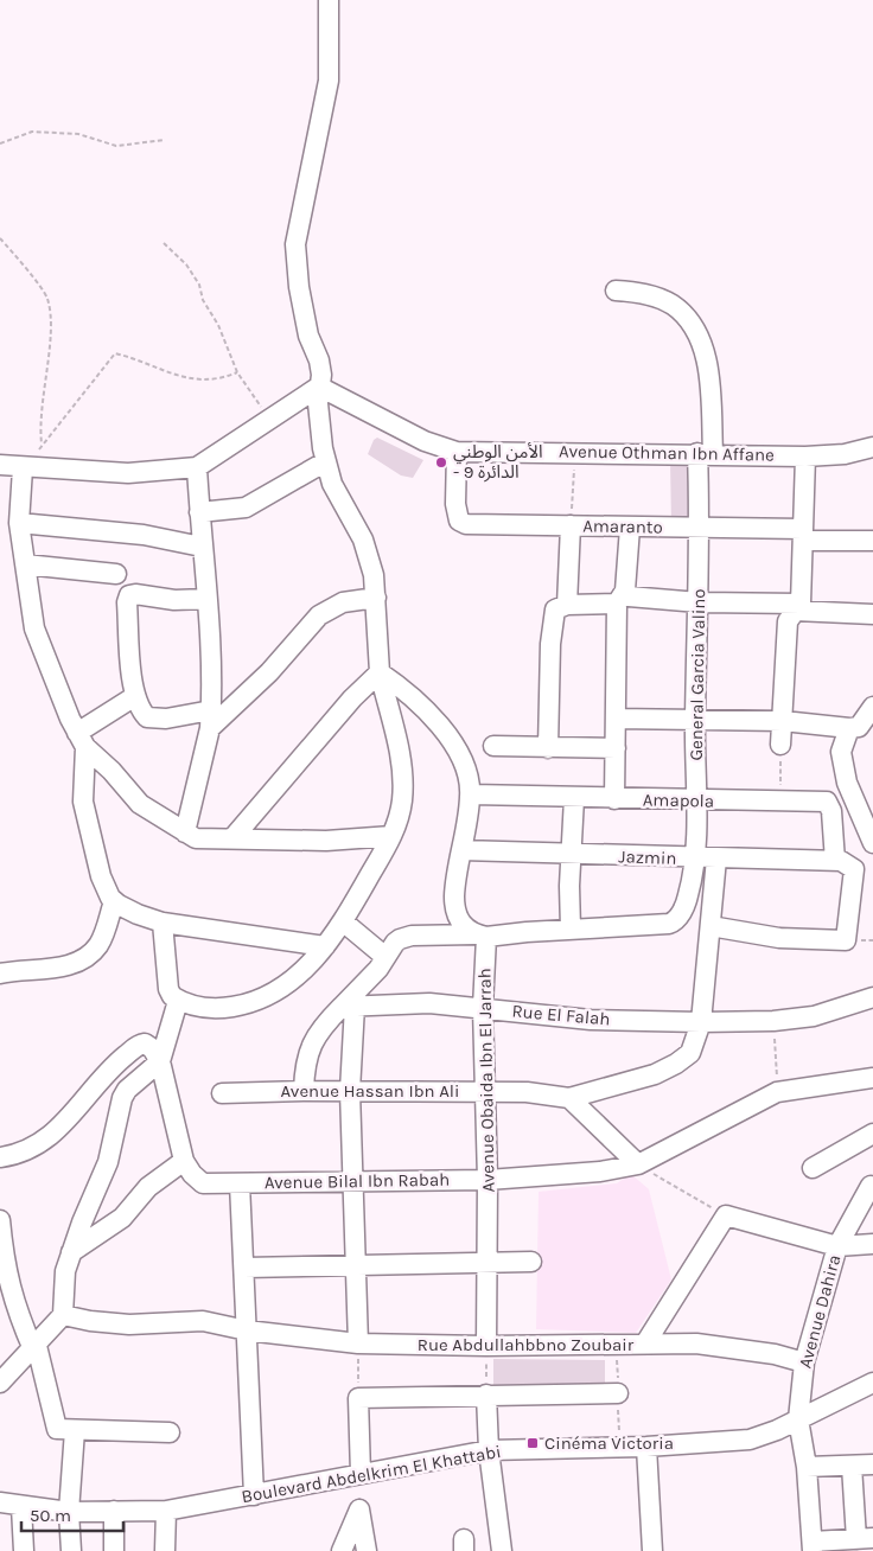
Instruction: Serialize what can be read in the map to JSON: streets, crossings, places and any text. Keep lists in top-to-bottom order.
{
  "streets": {
    "street": [
      "Avenue Othman Ibn Affane",
      "Amaranto",
      "General Garcia Valino",
      "Amapola",
      "Jazmin",
      "Rue El Falah",
      "Avenue Obaida Ibn El Jarrah",
      "Avenue Hassan Ibn Ali",
      "Avenue Bilal Ibn Rabah",
      "Avenue Dahira",
      "Rue Abdullahbbno Zoubair",
      "Boulevard Abdelkrim El Khattabi"
    ]
  },
  "crossings": [
    ["Avenue Othman Ibn Affane", "Amaranto"],
    ["Avenue Othman Ibn Affane", "General Garcia Valino"],
    ["Amaranto", "General Garcia Valino"],
    ["General Garcia Valino", "Amapola"],
    ["General Garcia Valino", "Jazmin"],
    ["General Garcia Valino", "Rue El Falah"],
    ["General Garcia Valino", "Avenue Obaida Ibn El Jarrah"],
    ["Amapola", "Jazmin"],
    ["Jazmin", "Avenue Hassan Ibn Ali"],
    ["Rue El Falah", "Avenue Obaida Ibn El Jarrah"],
    ["Rue El Falah", "Avenue Hassan Ibn Ali"],
    ["Avenue Obaida Ibn El Jarrah", "Avenue Hassan Ibn Ali"],
    ["Avenue Obaida Ibn El Jarrah", "Avenue Bilal Ibn Rabah"],
    ["Avenue Obaida Ibn El Jarrah", "Rue Abdullahbbno Zoubair"],
    ["Avenue Dahira", "Rue Abdullahbbno Zoubair"],
    ["Avenue Dahira", "Boulevard Abdelkrim El Khattabi"]
  ],
  "places": {
    "other": ["الأمن الوطني - الدائرة 9"],
    "transit": ["Cinéma Victoria"]
  },
  "scale_bar": "50 m"
}
